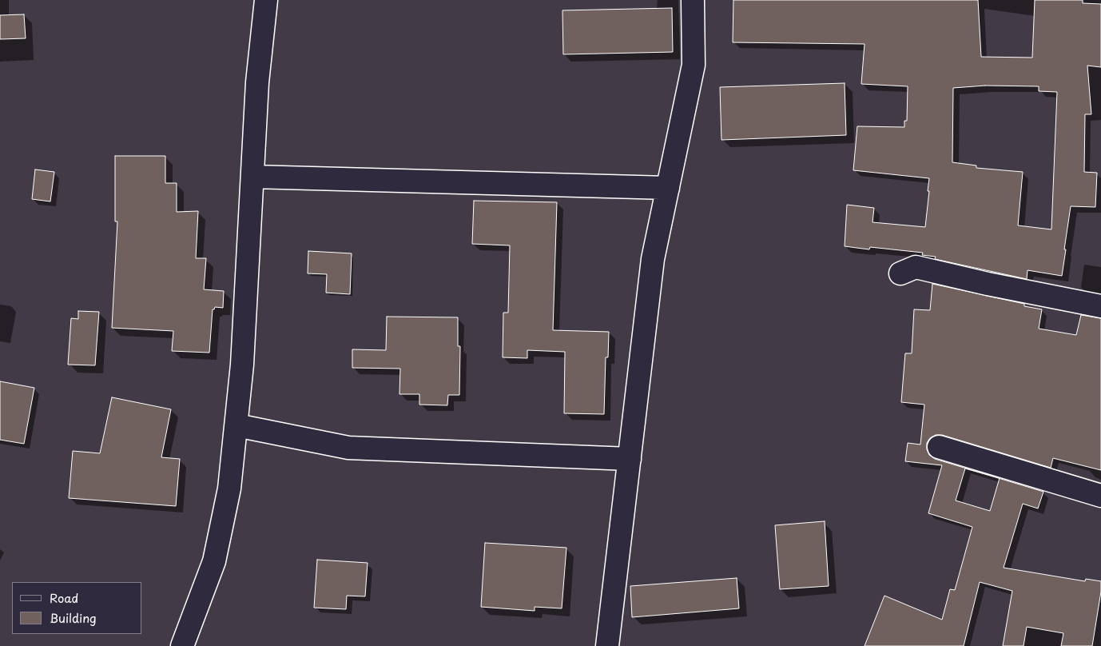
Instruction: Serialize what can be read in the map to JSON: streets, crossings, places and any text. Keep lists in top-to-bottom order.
{
  "legend": ["Road", "Building"]
}
